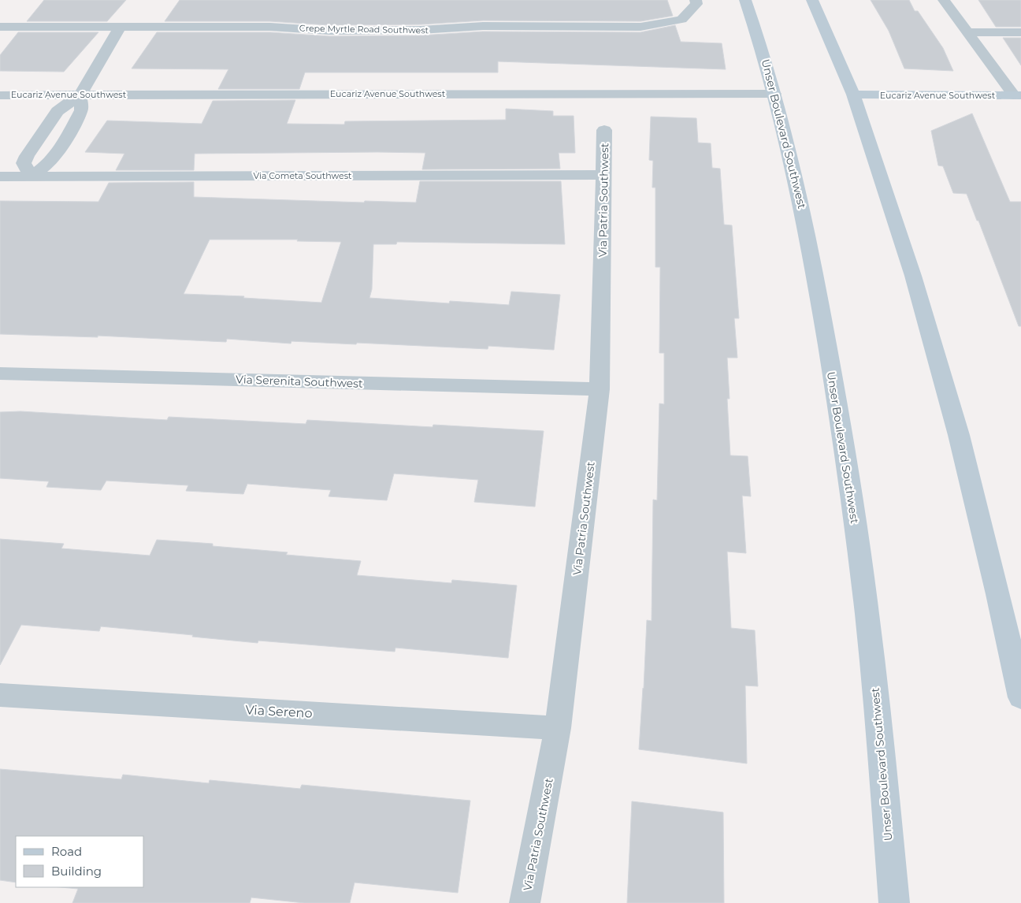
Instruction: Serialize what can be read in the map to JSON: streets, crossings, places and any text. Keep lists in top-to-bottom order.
{
  "streets": {
    "main road": ["Eucariz Avenue Southwest", "Unser Boulevard Southwest"],
    "street": [
      "Crepe Myrtle Road Southwest",
      "Via Cometa Southwest",
      "Via Patria Southwest",
      "Via Serenita Southwest",
      "Via Sereno"
    ]
  },
  "crossings": [
    ["Eucariz Avenue Southwest", "Unser Boulevard Southwest"],
    ["Via Cometa Southwest", "Via Patria Southwest"],
    ["Via Patria Southwest", "Via Serenita Southwest"],
    ["Via Patria Southwest", "Via Sereno"]
  ],
  "legend": ["Road", "Building"]
}
